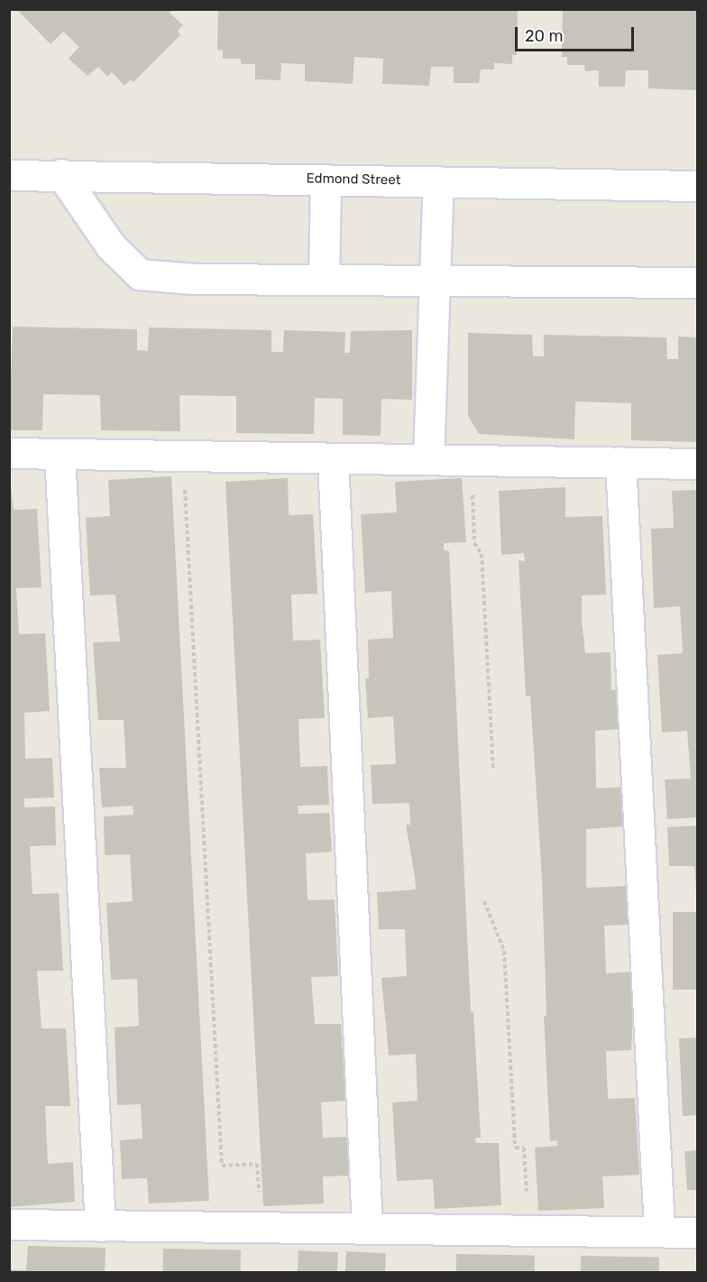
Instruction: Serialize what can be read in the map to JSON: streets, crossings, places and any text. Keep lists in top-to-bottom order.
{
  "streets": {
    "street": ["Edmond Street"]
  },
  "scale_bar": "20 m"
}
